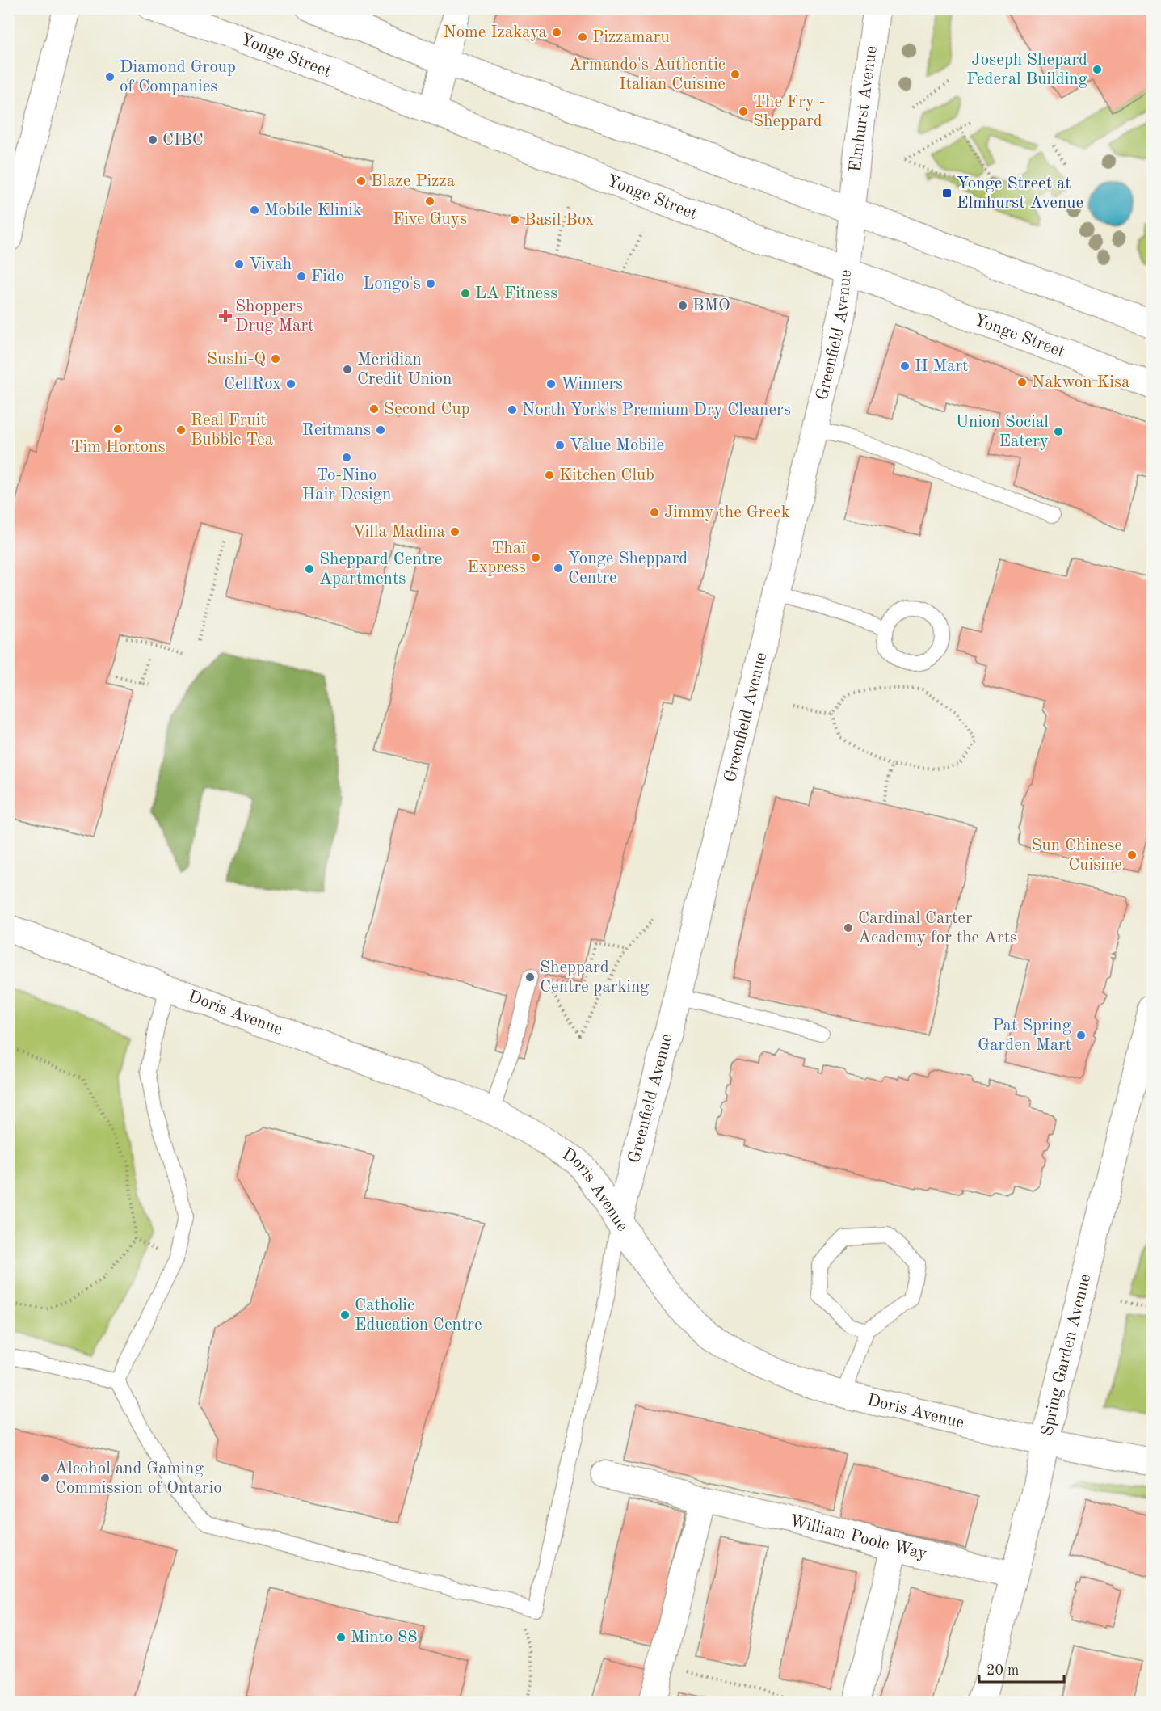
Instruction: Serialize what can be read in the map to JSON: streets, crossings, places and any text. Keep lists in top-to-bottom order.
{
  "streets": {
    "street": [
      "Yonge Street",
      "Elmhurst Avenue",
      "Greenfield Avenue",
      "Doris Avenue",
      "Spring Garden Avenue",
      "William Poole Way"
    ]
  },
  "crossings": [
    ["Yonge Street", "Greenfield Avenue"],
    ["Elmhurst Avenue", "Greenfield Avenue"],
    ["Greenfield Avenue", "Doris Avenue"],
    ["Doris Avenue", "Spring Garden Avenue"],
    ["Spring Garden Avenue", "William Poole Way"]
  ],
  "places": {
    "other": [
      "Nome Izakaya",
      "Pizzamaru",
      "Joseph Shepard Federal Building",
      "Armando's Authentic Italian Cuisine",
      "Diamond Group of Companies",
      "The Fry - Sheppard",
      "CIBC",
      "Blaze Pizza",
      "Five Guys",
      "Mobile Klinik",
      "Basil Box",
      "Vivah",
      "Fido",
      "Longo's",
      "LA Fitness",
      "BMO",
      "Sushi-Q",
      "H Mart",
      "Meridian Credit Union",
      "Nakwon Kisa",
      "CellRox",
      "Winners",
      "Second Cup",
      "North York's Premium Dry Cleaners",
      "Tim Hortons",
      "Real Fruit Bubble Tea",
      "Reitmans",
      "Union Social Eatery",
      "Value Mobile",
      "To-Nino Hair Design",
      "Kitchen Club",
      "Jimmy the Greek",
      "Villa Madina",
      "Thaï Express",
      "Yonge Sheppard Centre",
      "Sheppard Centre Apartments",
      "Sun Chinese Cuisine",
      "Cardinal Carter Academy for the Arts",
      "Sheppard Centre parking",
      "Pat Spring Garden Mart",
      "Catholic Education Centre",
      "Alcohol and Gaming Commission of Ontario",
      "Minto 88"
    ],
    "transit": ["Yonge Street at Elmhurst Avenue"],
    "health": ["Shoppers Drug Mart"]
  },
  "scale_bar": "20 m"
}
